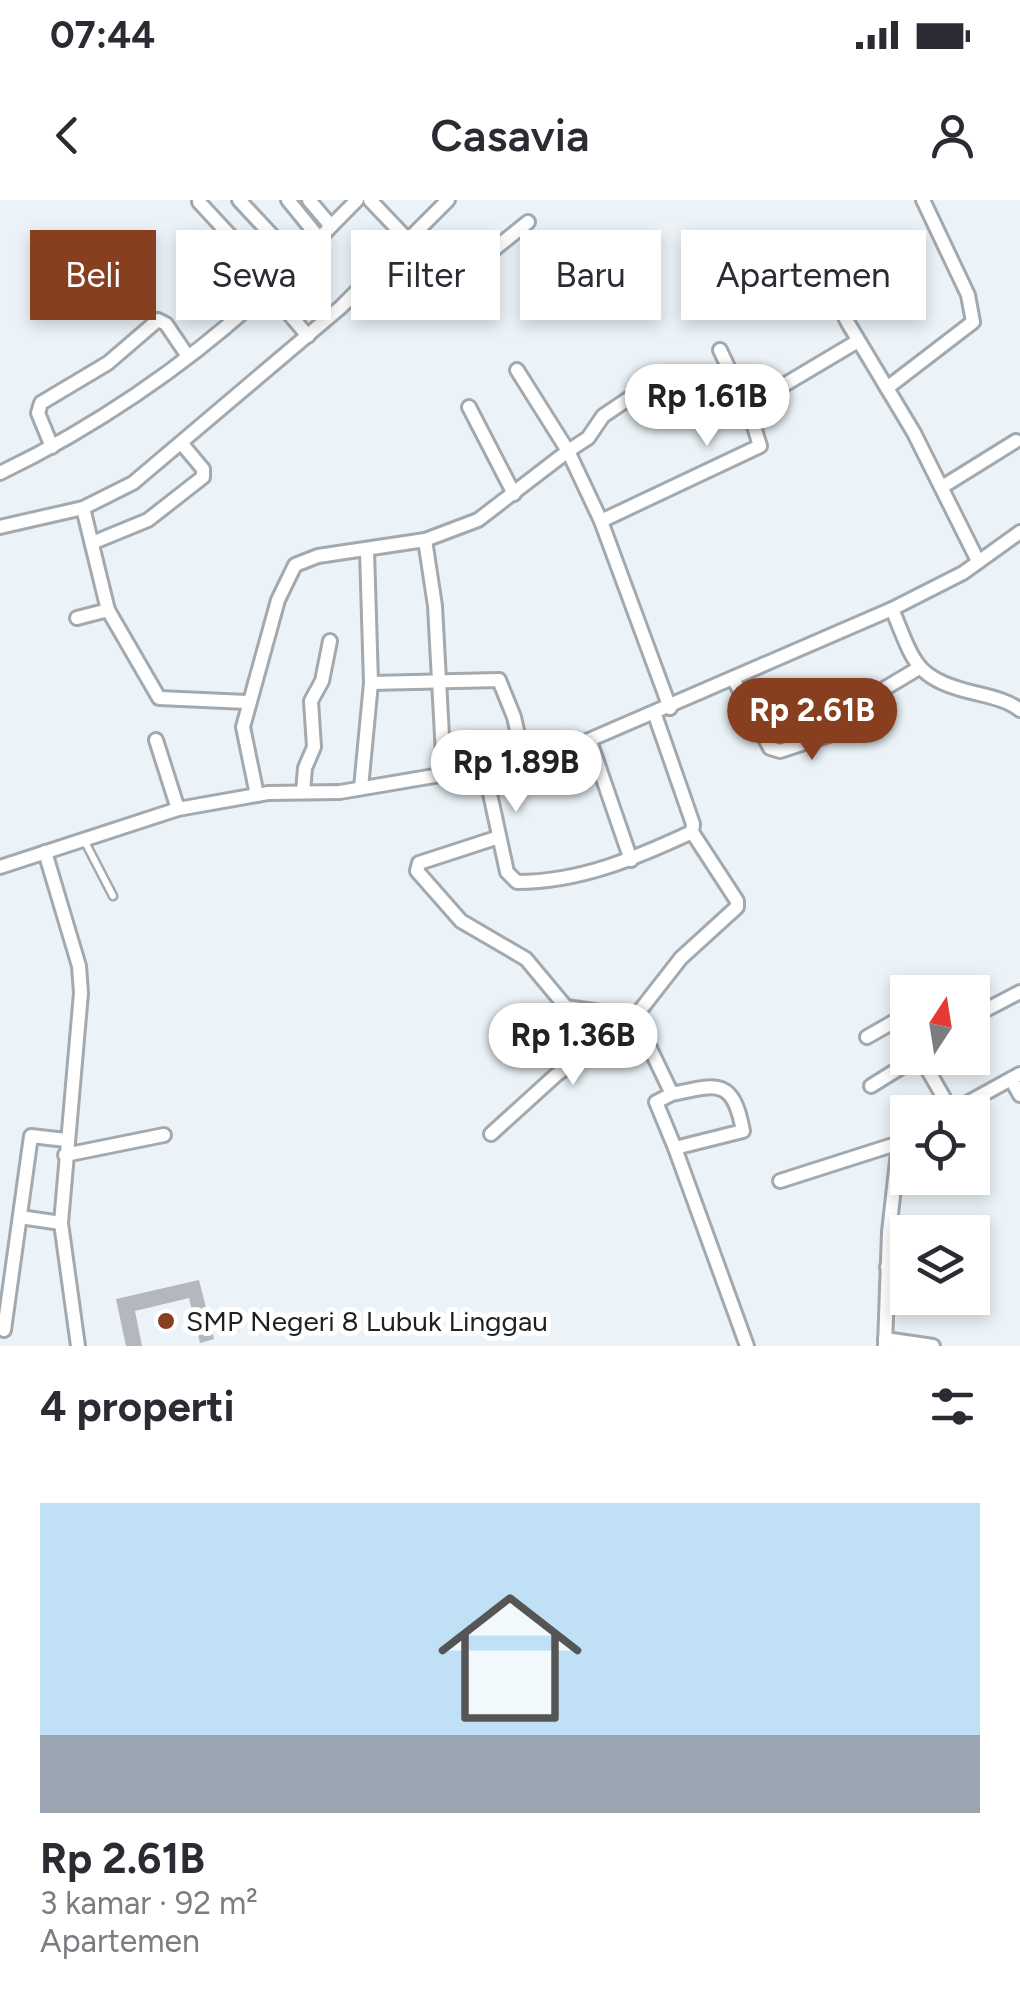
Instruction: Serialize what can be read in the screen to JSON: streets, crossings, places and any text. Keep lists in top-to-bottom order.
{
  "places": ["SMP Negeri 8 Lubuk Linggau"],
  "north": "top",
  "page": {
    "status": "07:44",
    "header": "Casavia",
    "chip": [
      "Beli",
      "Sewa",
      "Filter",
      "Baru",
      "Apartemen"
    ],
    "price": [
      "Rp 1.61B",
      "Rp 2.61B",
      "Rp 1.89B",
      "Rp 1.36B"
    ],
    "heading": "4 properti",
    "list": [
      {
        "name": "Rp 2.61B",
        "note": "3 kamar · 92 m² · Apartemen"
      }
    ]
  }
}
